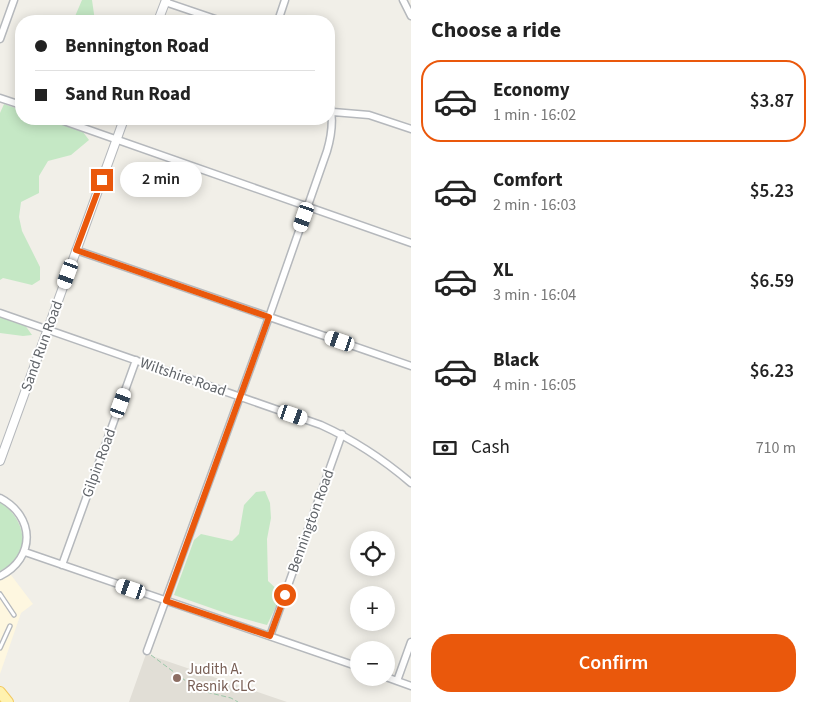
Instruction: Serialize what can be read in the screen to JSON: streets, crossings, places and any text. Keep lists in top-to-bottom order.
{
  "streets": {
    "street": [
      "Sand Run Road",
      "Wiltshire Road",
      "Gilpin Road",
      "Bennington Road"
    ]
  },
  "crossings": [
    ["Sand Run Road", "Wiltshire Road"],
    ["Wiltshire Road", "Gilpin Road"],
    ["Wiltshire Road", "Bennington Road"]
  ],
  "places": ["Judith A. Resnik CLC"],
  "page": {
    "heading": "Choose a ride",
    "banner": ["Bennington Road", "Sand Run Road"],
    "list": [
      {
        "name": "Economy",
        "note": "1 min · 16:02",
        "value": "$3.87"
      },
      {
        "name": "Comfort",
        "note": "2 min · 16:03",
        "value": "$5.23"
      },
      {
        "name": "XL",
        "note": "3 min · 16:04",
        "value": "$6.59"
      },
      {
        "name": "Black",
        "note": "4 min · 16:05",
        "value": "$6.23"
      }
    ],
    "bubble": "2 min",
    "pay": ["Cash", "710 m"],
    "map_buttons": ["+", "−"],
    "buttons": "Confirm"
  }
}
